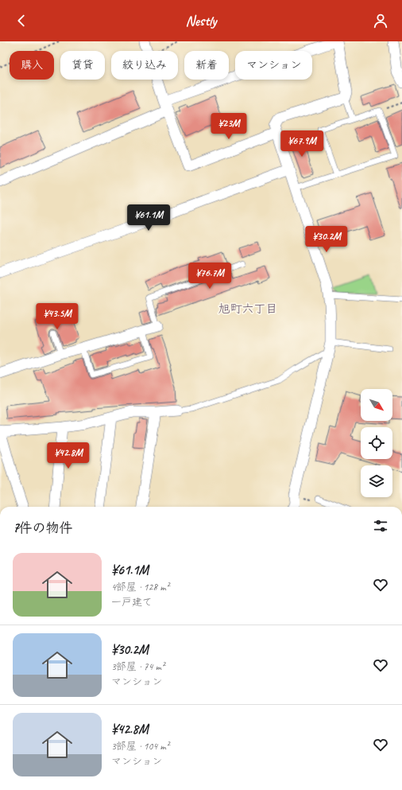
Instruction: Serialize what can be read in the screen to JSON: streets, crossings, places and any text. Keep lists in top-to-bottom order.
{
  "districts": ["旭町六丁目"],
  "north": "bottom right",
  "page": {
    "header": "Nestly",
    "chip": [
      "購入",
      "賃貸",
      "絞り込み",
      "新着",
      "マンション"
    ],
    "price": [
      "¥23M",
      "¥67.9M",
      "¥61.1M",
      "¥30.2M",
      "¥76.7M",
      "¥43.5M",
      "¥42.8M"
    ],
    "heading": "7件の物件",
    "list": [
      {
        "name": "¥61.1M",
        "note": "4部屋 · 128 m² · 一戸建て"
      },
      {
        "name": "¥30.2M",
        "note": "3部屋 · 74 m² · マンション"
      },
      {
        "name": "¥42.8M",
        "note": "3部屋 · 104 m² · マンション"
      }
    ]
  }
}
